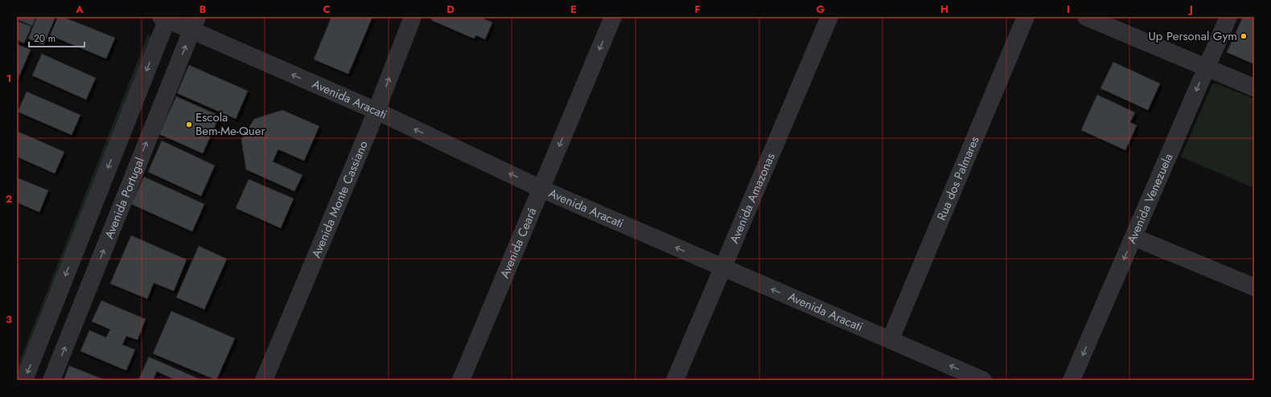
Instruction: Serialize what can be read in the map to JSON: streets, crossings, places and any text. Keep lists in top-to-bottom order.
{
  "streets": {
    "street": [
      "Avenida Aracati",
      "Rua dos Palmares",
      "Avenida Portugal",
      "Avenida Amazonas",
      "Avenida Venezuela",
      "Avenida Monte Cassiano",
      "Avenida Ceará"
    ]
  },
  "crossings": [
    ["Avenida Aracati", "Rua dos Palmares"],
    ["Avenida Aracati", "Avenida Portugal"],
    ["Avenida Aracati", "Avenida Amazonas"],
    ["Avenida Aracati", "Avenida Monte Cassiano"],
    ["Avenida Aracati", "Avenida Ceará"]
  ],
  "one_way": ["Avenida Aracati", "Avenida Venezuela", "Avenida Ceará"],
  "places": ["Up Personal Gym", "Escola Bem-Me-Quer"],
  "scale_bar": "20 m",
  "grid": {
    "columns": [
      "A",
      "B",
      "C",
      "D",
      "E",
      "F",
      "G",
      "H",
      "I",
      "J"
    ],
    "rows": ["1", "2", "3"]
  }
}
